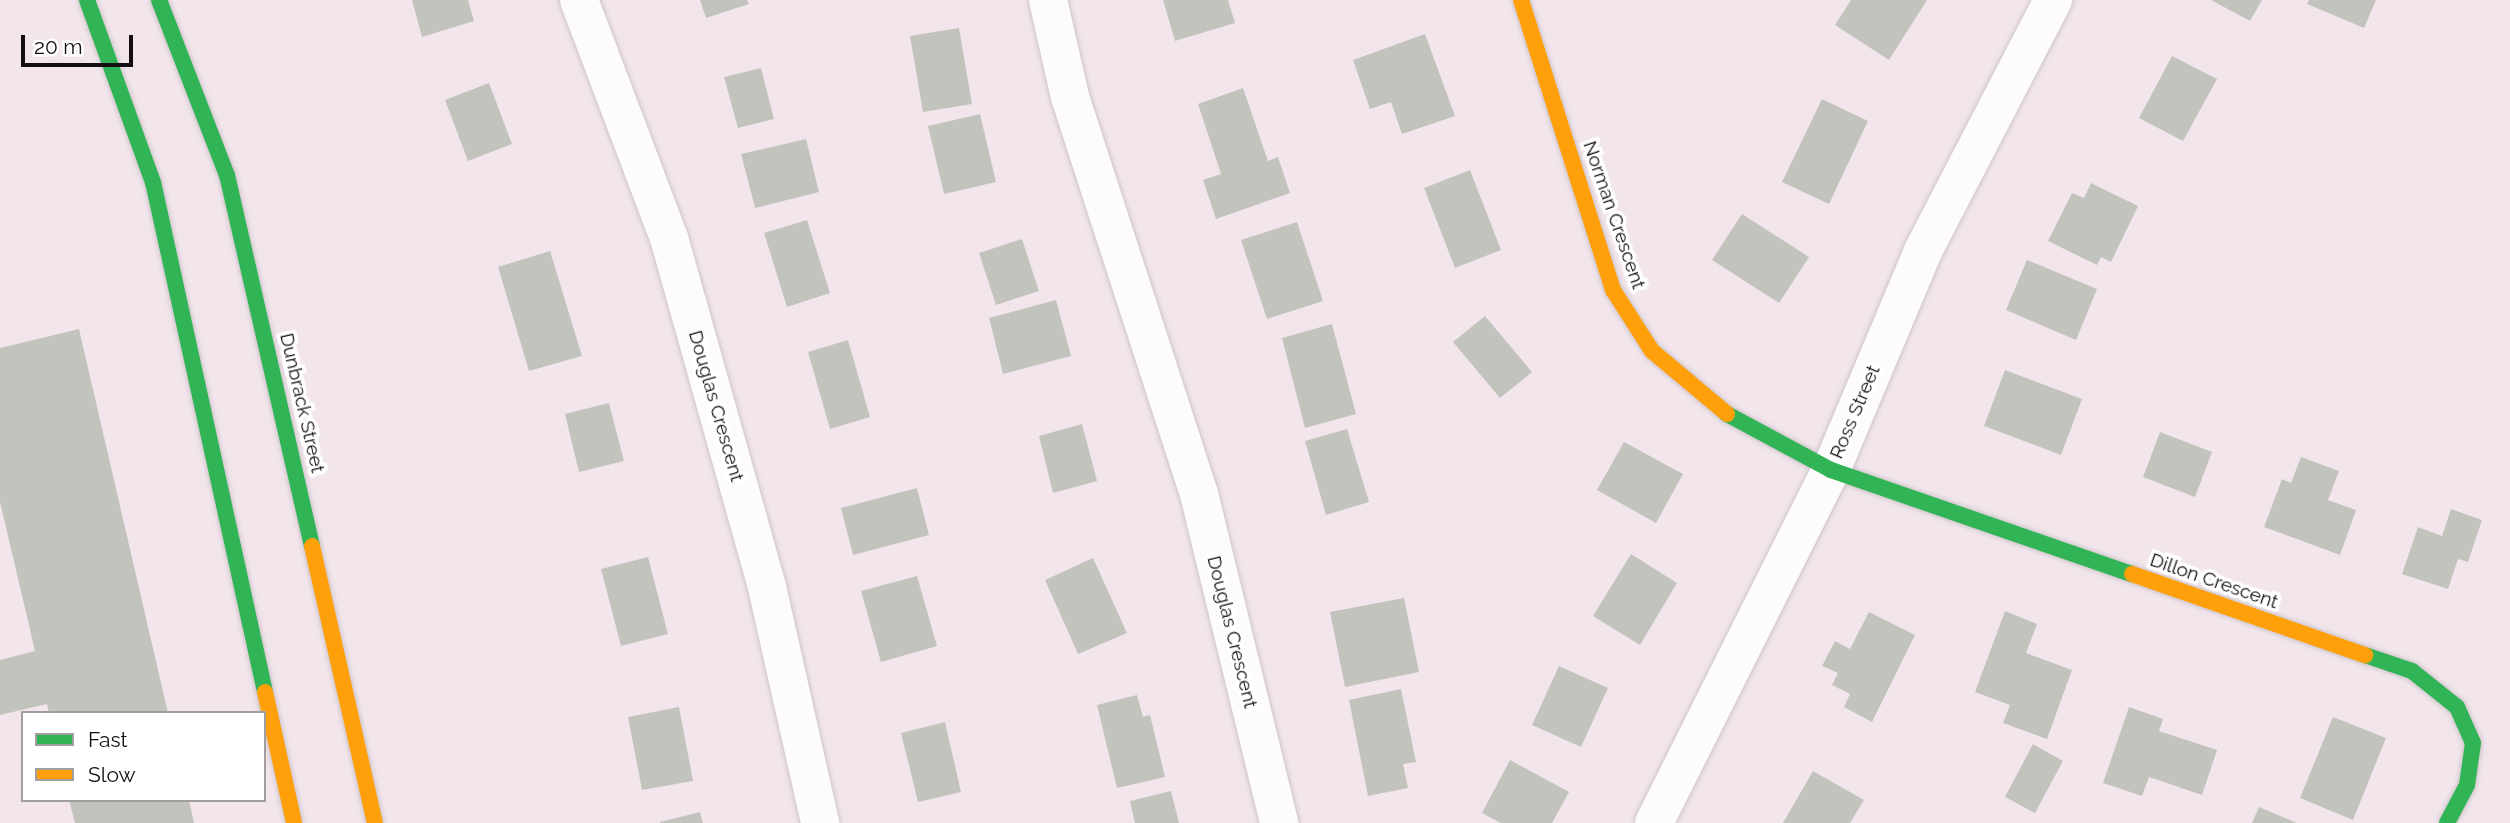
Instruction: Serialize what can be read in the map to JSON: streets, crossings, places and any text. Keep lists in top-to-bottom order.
{
  "streets": {
    "main road": ["Norman Crescent", "Dunbrack Street", "Dillon Crescent"],
    "street": ["Douglas Crescent", "Ross Street"]
  },
  "crossings": [
    ["Norman Crescent", "Ross Street"],
    ["Norman Crescent", "Dillon Crescent"],
    ["Ross Street", "Dillon Crescent"]
  ],
  "legend": ["Fast", "Slow"],
  "scale_bar": "20 m"
}
